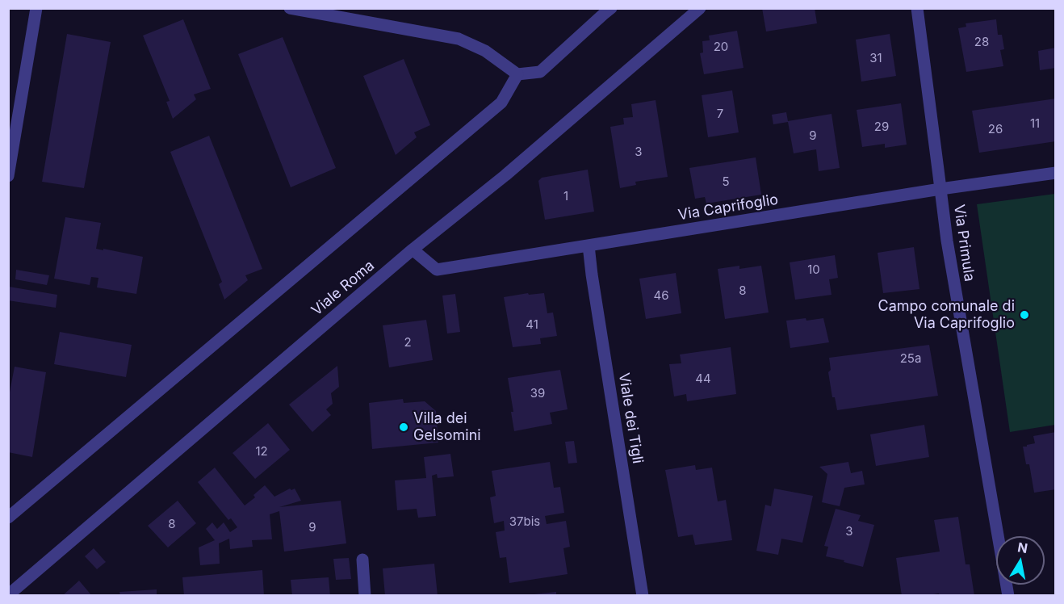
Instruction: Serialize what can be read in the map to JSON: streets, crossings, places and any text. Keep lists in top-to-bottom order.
{
  "streets": {
    "street": [
      "Via Caprifoglio",
      "Via Primula",
      "Viale Roma",
      "Viale dei Tigli"
    ]
  },
  "crossings": [
    ["Via Caprifoglio", "Via Primula"],
    ["Via Caprifoglio", "Viale Roma"],
    ["Via Caprifoglio", "Viale dei Tigli"]
  ],
  "places": ["Campo comunale di Via Caprifoglio", "Villa dei Gelsomini"],
  "house_numbers": [
    "28",
    "20",
    "31",
    "7",
    "11",
    "29",
    "26",
    "9",
    "3",
    "5",
    "1",
    "10",
    "8",
    "46",
    "41",
    "2",
    "25a",
    "44",
    "39",
    "12",
    "37bis",
    "8",
    "9",
    "3"
  ],
  "north": "top"
}
